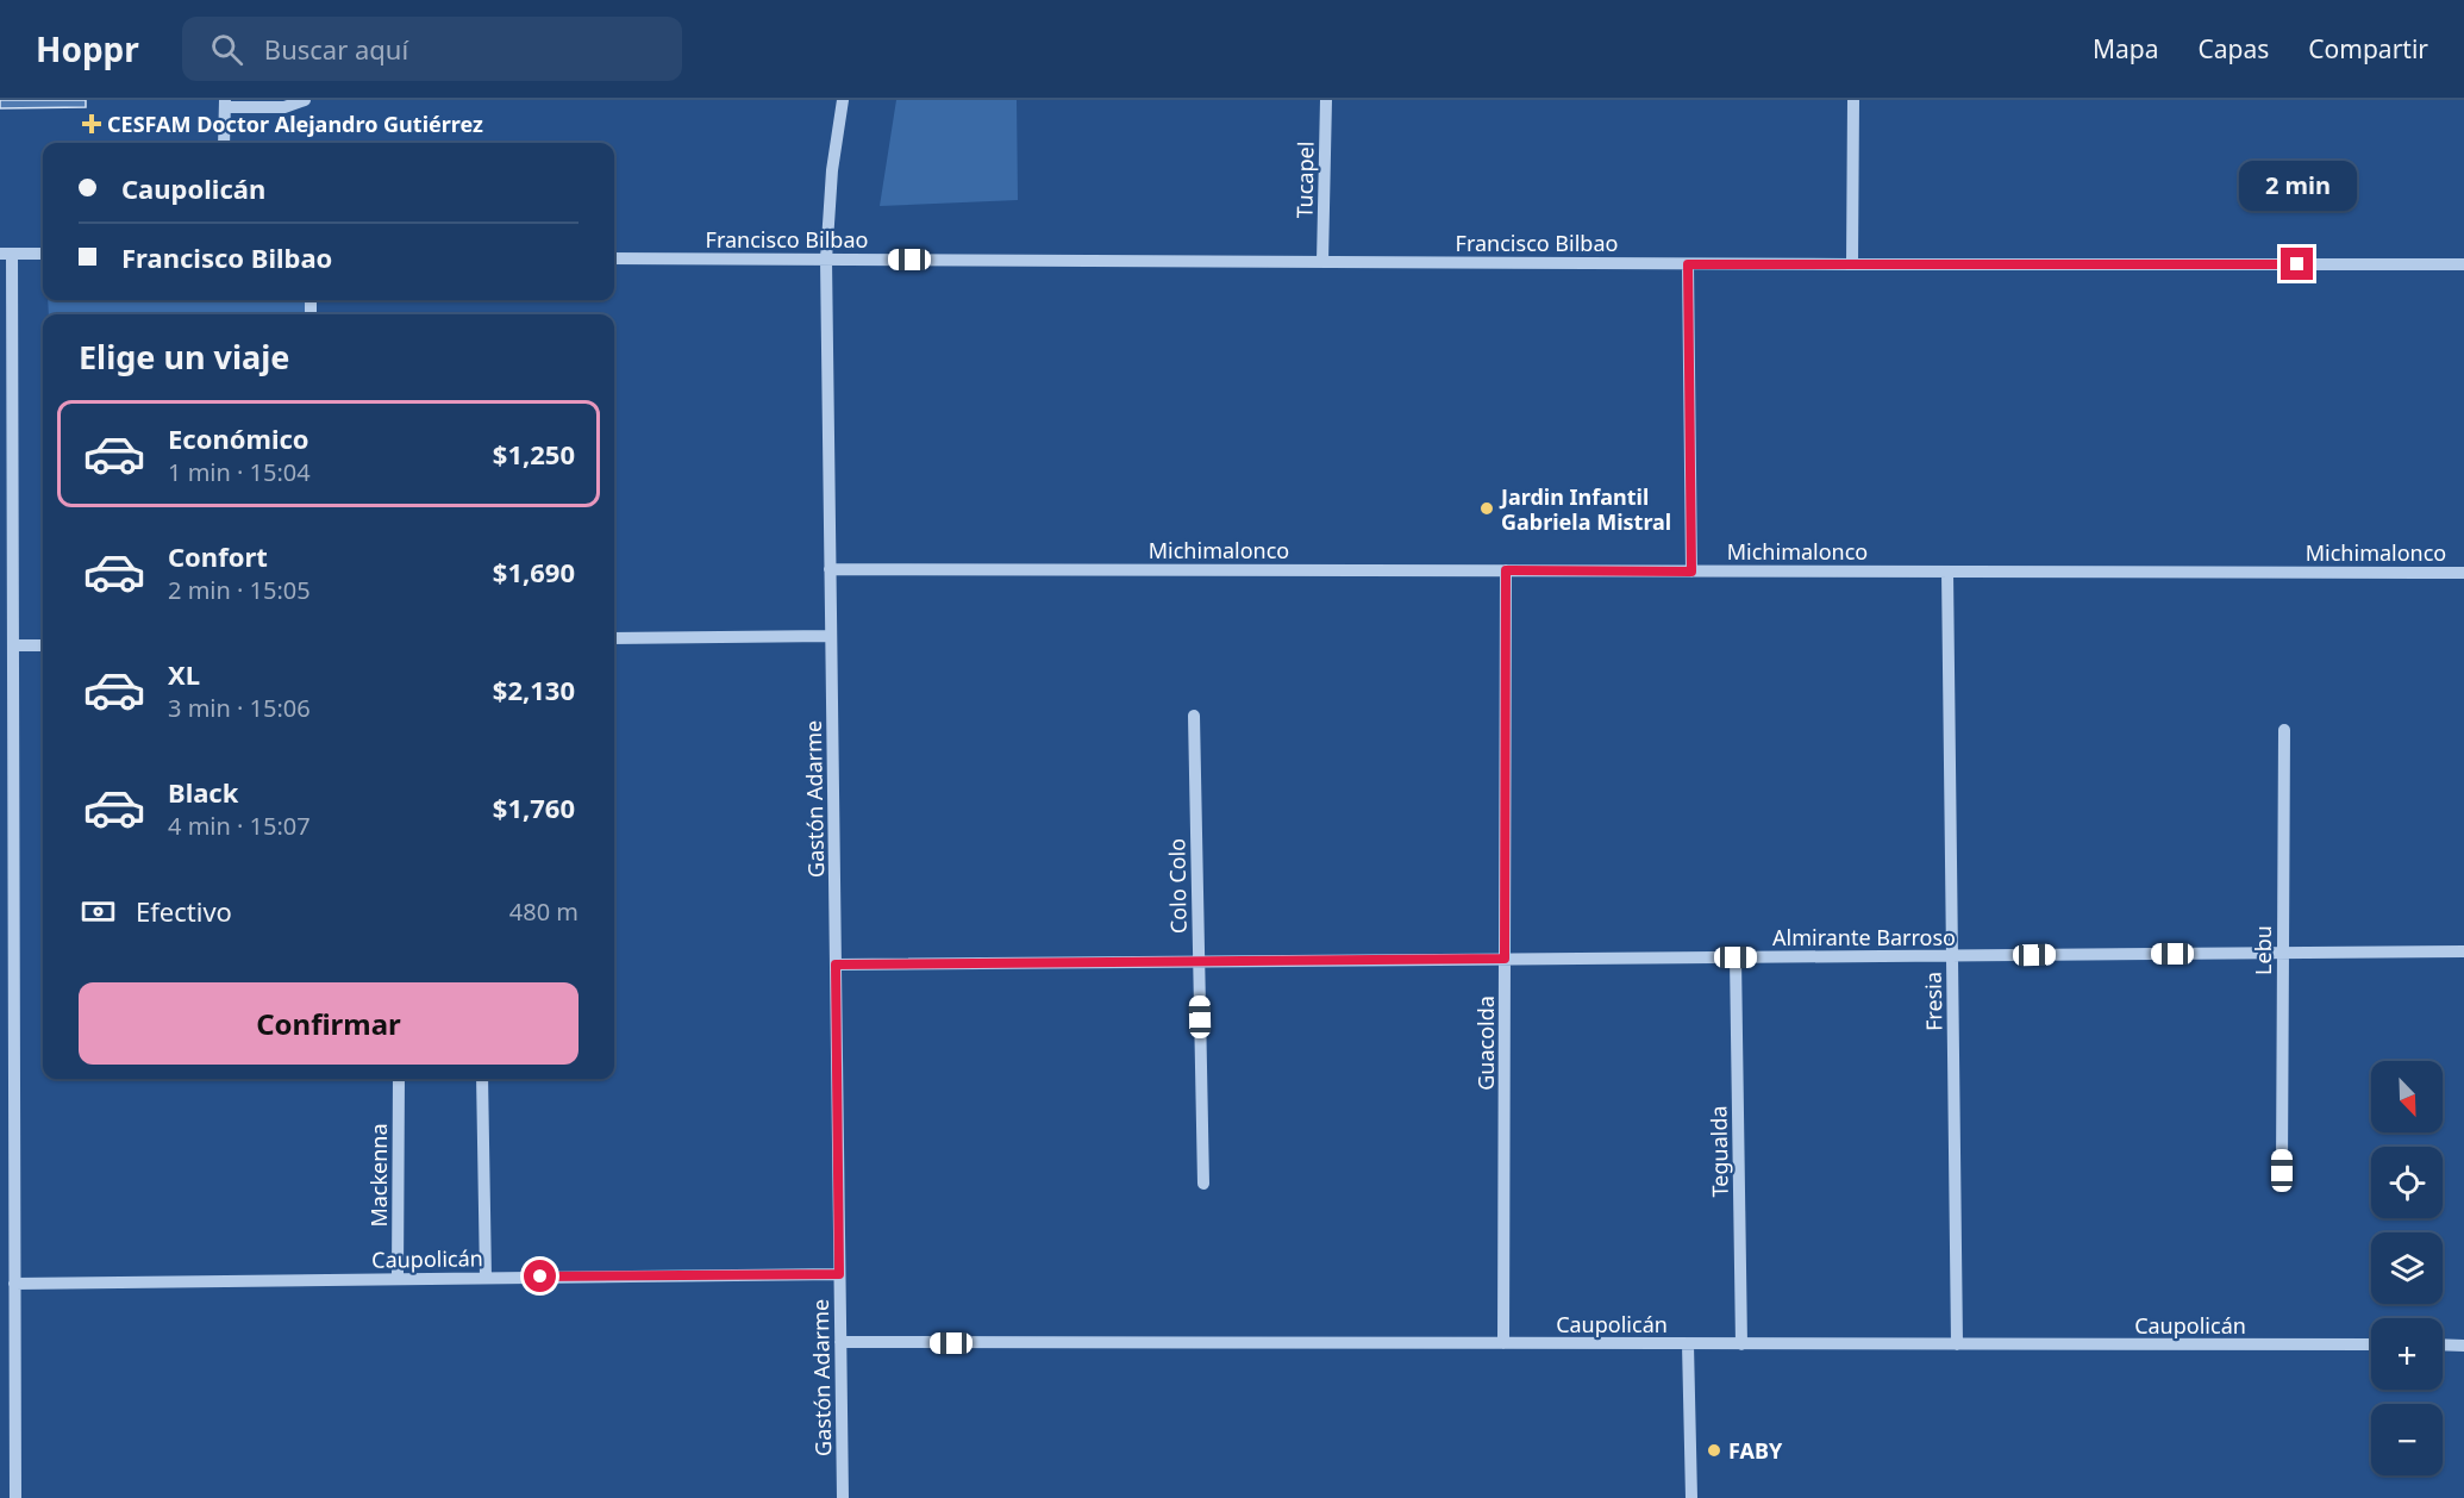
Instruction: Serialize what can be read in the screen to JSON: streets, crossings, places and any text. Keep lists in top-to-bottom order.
{
  "streets": {
    "street": [
      "Tucapel",
      "Francisco Bilbao",
      "Michimalonco",
      "Gastón Adarme",
      "Colo Colo",
      "Almirante Barroso",
      "Lebu",
      "Fresia",
      "Guacolda",
      "Tegualda",
      "Mackenna",
      "Caupolicán"
    ]
  },
  "crossings": [
    ["Tucapel", "Francisco Bilbao"],
    ["Francisco Bilbao", "Gastón Adarme"],
    ["Michimalonco", "Gastón Adarme"],
    ["Michimalonco", "Fresia"],
    ["Michimalonco", "Guacolda"],
    ["Gastón Adarme", "Almirante Barroso"],
    ["Gastón Adarme", "Caupolicán"],
    ["Colo Colo", "Almirante Barroso"],
    ["Almirante Barroso", "Lebu"],
    ["Almirante Barroso", "Fresia"],
    ["Almirante Barroso", "Guacolda"],
    ["Almirante Barroso", "Tegualda"],
    ["Fresia", "Caupolicán"],
    ["Guacolda", "Caupolicán"],
    ["Tegualda", "Caupolicán"],
    ["Mackenna", "Caupolicán"]
  ],
  "places": {
    "health": ["CESFAM Doctor Alejandro Gutiérrez"],
    "other": ["Jardin Infantil Gabriela Mistral", "FABY"]
  },
  "north": "bottom right",
  "page": {
    "header": "Hoppr",
    "search": "Buscar aquí",
    "nav": ["Mapa", "Capas", "Compartir"],
    "banner": ["Caupolicán", "Francisco Bilbao"],
    "bubble": "2 min",
    "heading": "Elige un viaje",
    "list": [
      {
        "name": "Económico",
        "note": "1 min · 15:04",
        "value": "$1,250"
      },
      {
        "name": "Confort",
        "note": "2 min · 15:05",
        "value": "$1,690"
      },
      {
        "name": "XL",
        "note": "3 min · 15:06",
        "value": "$2,130"
      },
      {
        "name": "Black",
        "note": "4 min · 15:07",
        "value": "$1,760"
      }
    ],
    "pay": ["Efectivo", "480 m"],
    "buttons": "Confirmar",
    "map_buttons": ["+", "−"]
  }
}
